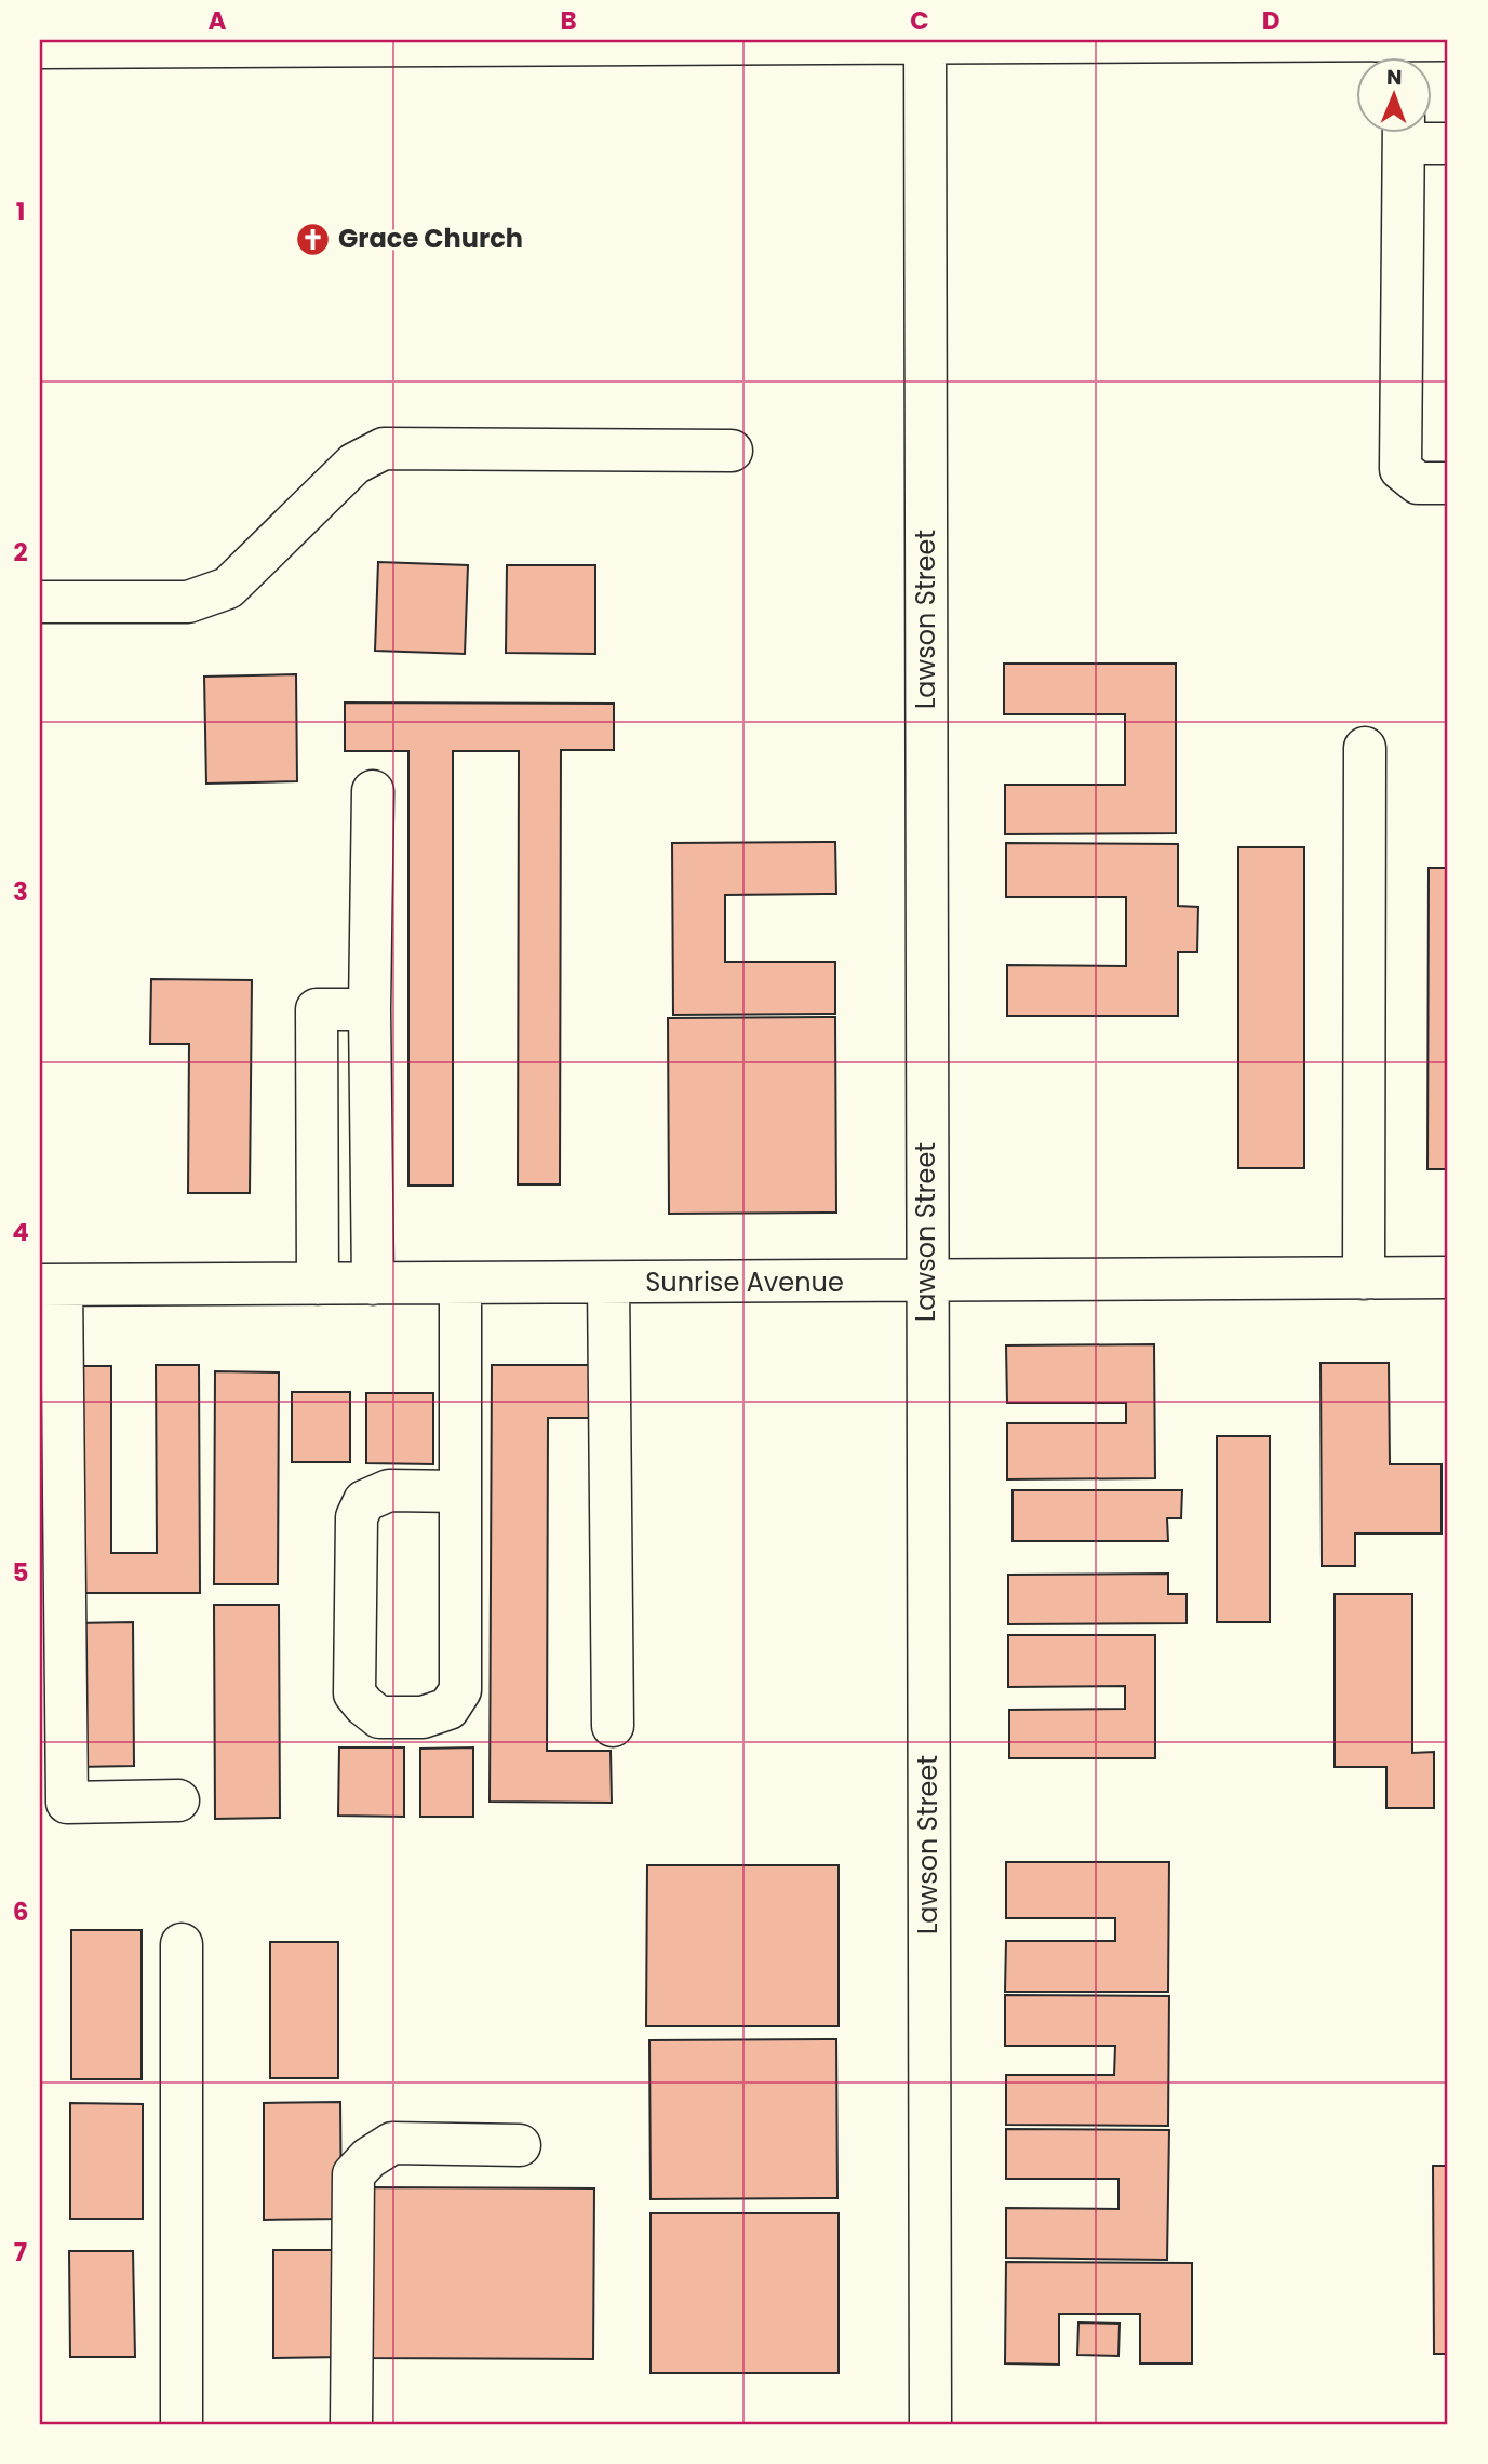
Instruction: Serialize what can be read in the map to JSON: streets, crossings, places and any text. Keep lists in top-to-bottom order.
{
  "streets": {
    "street": ["Lawson Street", "Sunrise Avenue"]
  },
  "crossings": [
    ["Lawson Street", "Sunrise Avenue"]
  ],
  "places": {
    "church": ["Grace Church"]
  },
  "north": "top",
  "grid": {
    "columns": [
      "A",
      "B",
      "C",
      "D"
    ],
    "rows": [
      "1",
      "2",
      "3",
      "4",
      "5",
      "6",
      "7"
    ]
  }
}
